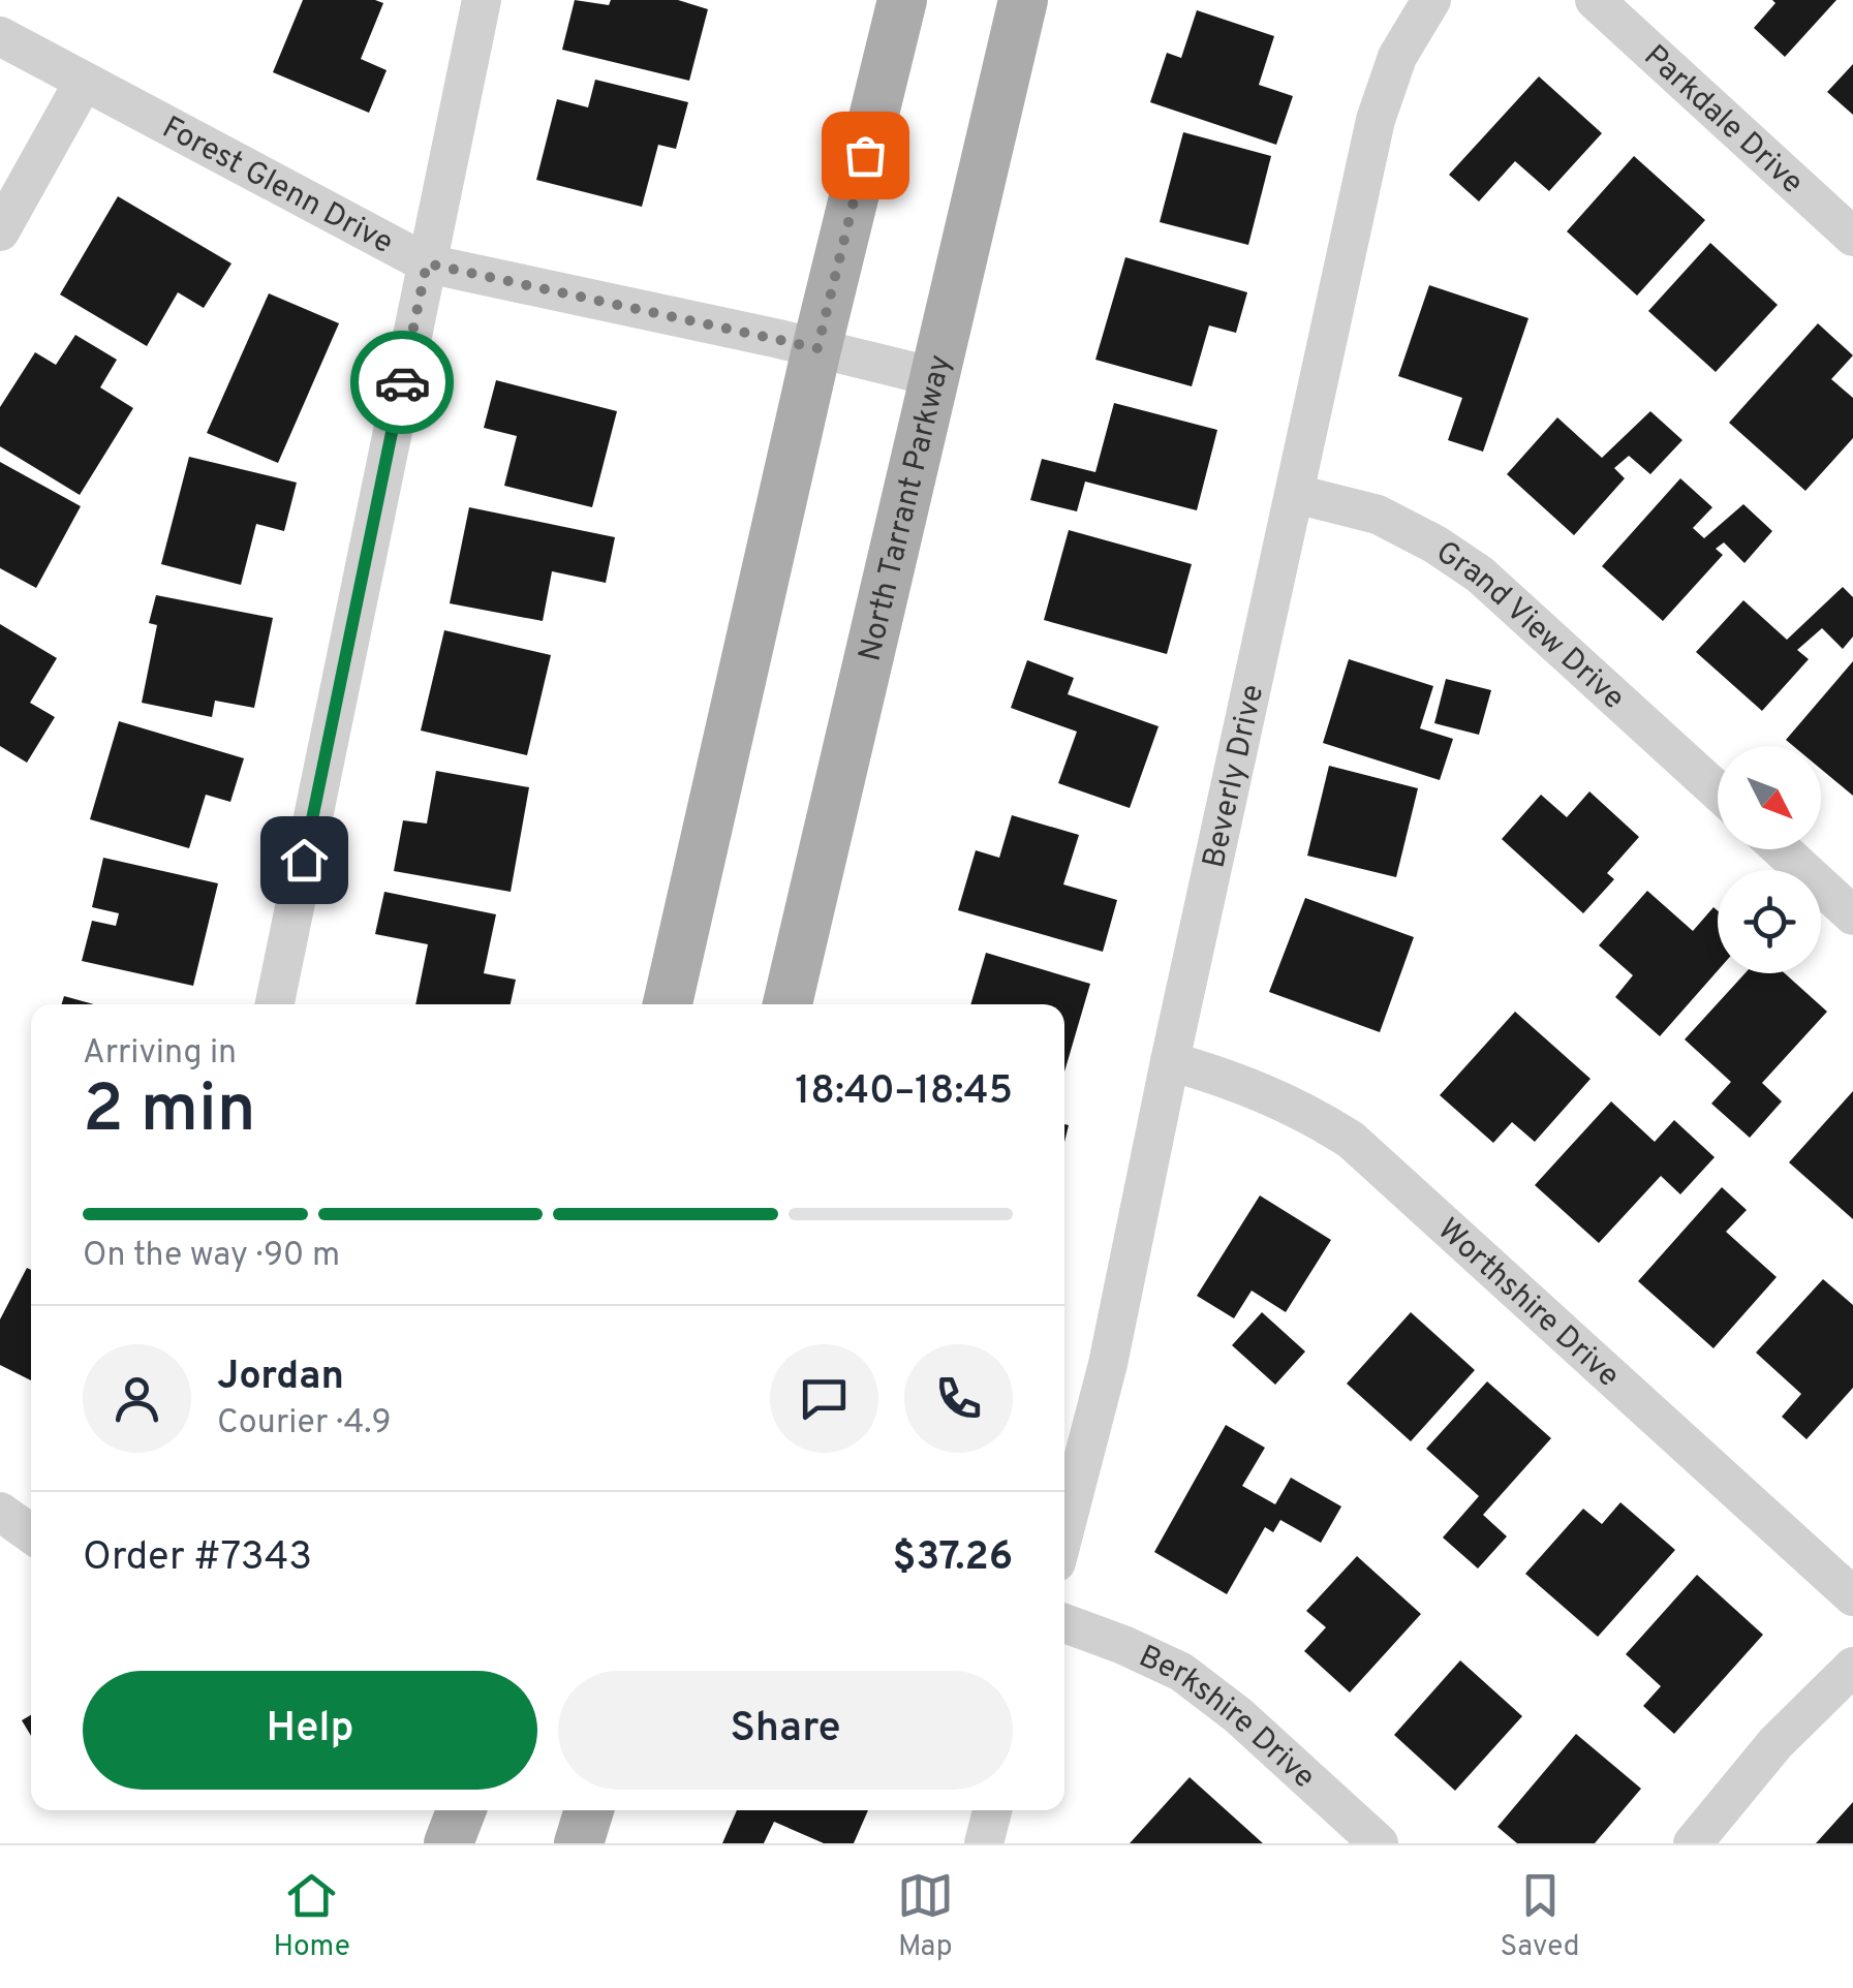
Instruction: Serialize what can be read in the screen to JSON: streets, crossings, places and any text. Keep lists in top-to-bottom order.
{
  "streets": {
    "main road": ["North Tarrant Parkway"],
    "street": [
      "Parkdale Drive",
      "Forest Glenn Drive",
      "Grand View Drive",
      "Beverly Drive",
      "Worthshire Drive",
      "Berkshire Drive"
    ]
  },
  "crossings": [
    ["Forest Glenn Drive", "North Tarrant Parkway"],
    ["Grand View Drive", "Beverly Drive"],
    ["Beverly Drive", "Worthshire Drive"]
  ],
  "north": "bottom right",
  "page": {
    "heading": ["2 min", "Arriving in", "18:40–18:45"],
    "panel": [
      "Jordan",
      "Courier · 4.9",
      "Order #7343",
      "$37.26"
    ],
    "bar": "On the way · 90 m",
    "buttons": ["Help", "Share"],
    "tabs": ["Home", "Map", "Saved"]
  }
}
